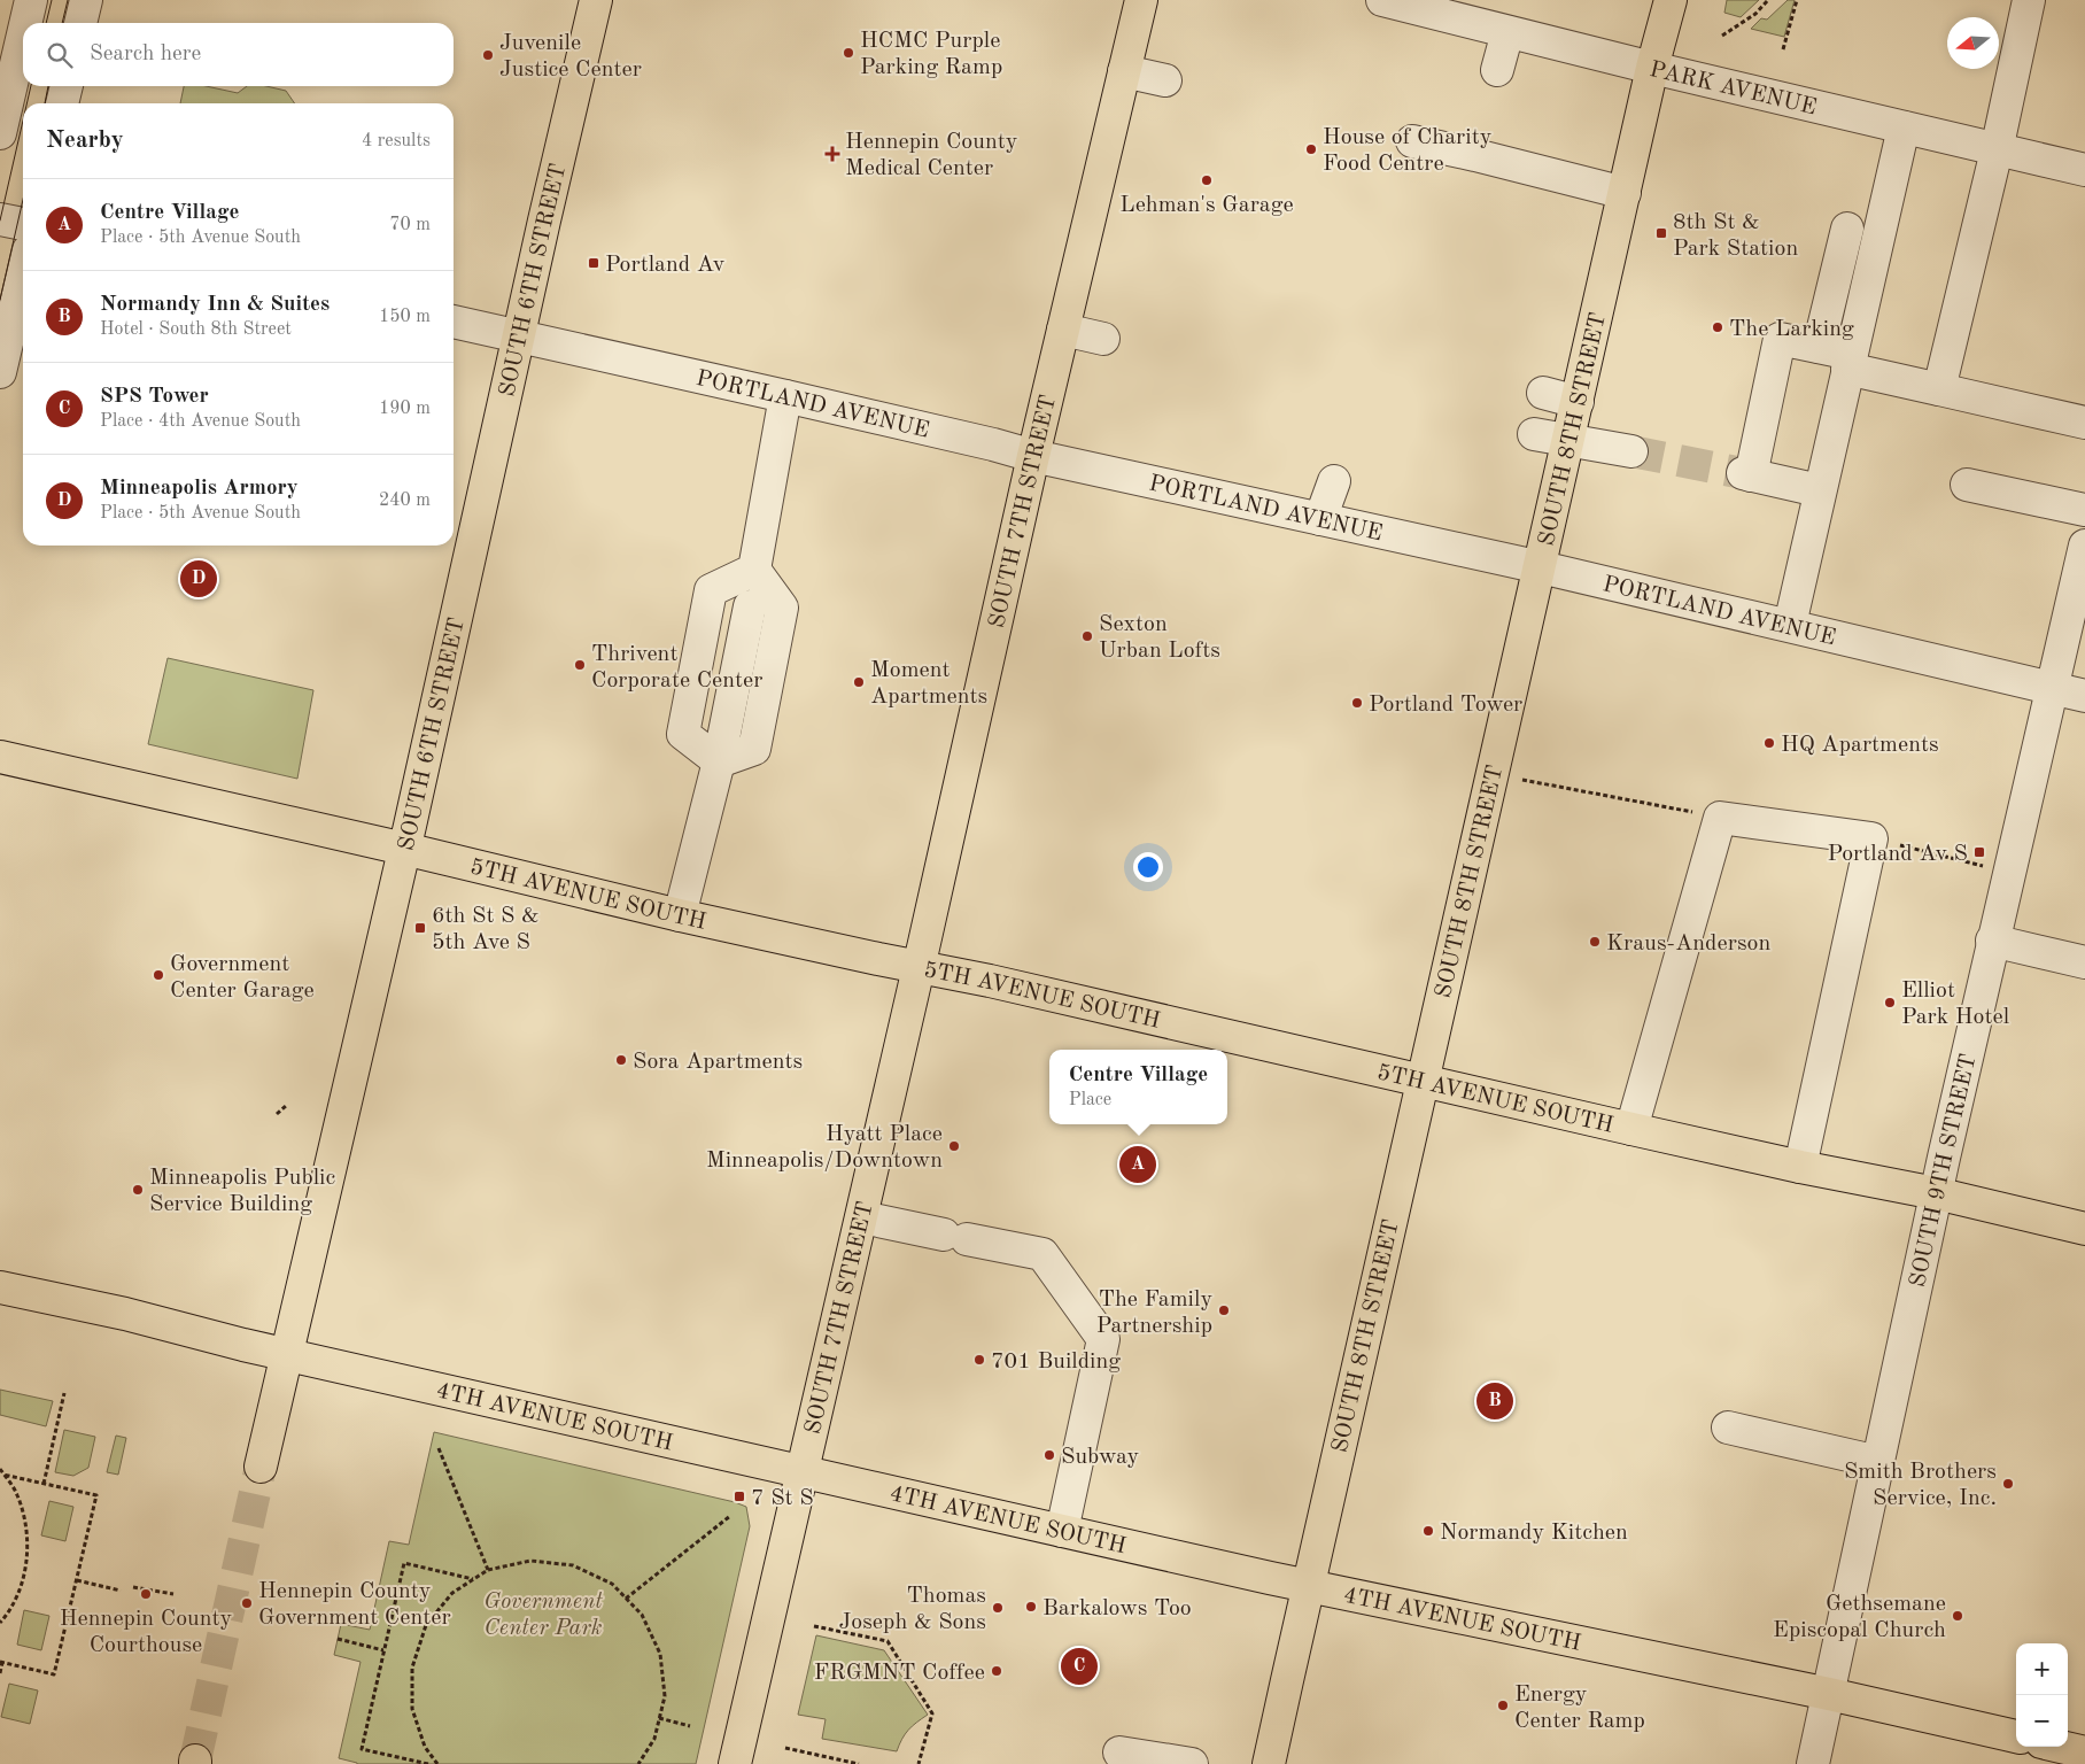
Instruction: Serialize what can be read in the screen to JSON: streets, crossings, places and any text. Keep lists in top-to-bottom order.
{
  "streets": {
    "main road": [
      "SOUTH 6TH STREET",
      "SOUTH 8TH STREET",
      "SOUTH 7TH STREET",
      "5TH AVENUE SOUTH",
      "4TH AVENUE SOUTH"
    ],
    "street": ["PARK AVENUE", "PORTLAND AVENUE", "SOUTH 9TH STREET"]
  },
  "crossings": [
    ["PARK AVENUE", "SOUTH 8TH STREET"],
    ["SOUTH 6TH STREET", "PORTLAND AVENUE"],
    ["SOUTH 6TH STREET", "5TH AVENUE SOUTH"],
    ["SOUTH 6TH STREET", "4TH AVENUE SOUTH"],
    ["PORTLAND AVENUE", "SOUTH 8TH STREET"],
    ["PORTLAND AVENUE", "SOUTH 7TH STREET"],
    ["PORTLAND AVENUE", "SOUTH 9TH STREET"],
    ["SOUTH 8TH STREET", "5TH AVENUE SOUTH"],
    ["SOUTH 8TH STREET", "4TH AVENUE SOUTH"],
    ["SOUTH 7TH STREET", "5TH AVENUE SOUTH"],
    ["SOUTH 7TH STREET", "4TH AVENUE SOUTH"],
    ["5TH AVENUE SOUTH", "SOUTH 9TH STREET"],
    ["SOUTH 9TH STREET", "4TH AVENUE SOUTH"]
  ],
  "parks": ["Government Center Park"],
  "places": {
    "other": [
      "HCMC Purple Parking Ramp",
      "Juvenile Justice Center",
      "House of Charity Food Centre",
      "Lehman's Garage",
      "The Larking",
      "Sexton Urban Lofts",
      "Thrivent Corporate Center",
      "Moment Apartments",
      "Portland Tower",
      "HQ Apartments",
      "Kraus-Anderson",
      "Government Center Garage",
      "Elliot Park Hotel",
      "Sora Apartments",
      "Hyatt Place Minneapolis/Downtown",
      "Minneapolis Public Service Building",
      "The Family Partnership",
      "701 Building",
      "Subway",
      "Smith Brothers Service, Inc.",
      "Normandy Kitchen",
      "Hennepin County Courthouse",
      "Hennepin County Government Center",
      "Barkalows Too",
      "Thomas Joseph & Sons",
      "Gethsemane Episcopal Church",
      "FRGMNT Coffee",
      "Energy Center Ramp"
    ],
    "health": ["Hennepin County Medical Center"],
    "transit": [
      "8th St & Park Station",
      "Portland Av",
      "Portland Av S",
      "6th St S & 5th Ave S",
      "7 St S"
    ]
  },
  "north": "left",
  "page": {
    "search": "Search here",
    "heading": ["Nearby", "4 results"],
    "list": [
      {
        "mark": "A",
        "name": "Centre Village",
        "note": "Place · 5th Avenue South",
        "value": "70 m"
      },
      {
        "mark": "B",
        "name": "Normandy Inn & Suites",
        "note": "Hotel · South 8th Street",
        "value": "150 m"
      },
      {
        "mark": "C",
        "name": "SPS Tower",
        "note": "Place · 4th Avenue South",
        "value": "190 m"
      },
      {
        "mark": "D",
        "name": "Minneapolis Armory",
        "note": "Place · 5th Avenue South",
        "value": "240 m"
      }
    ],
    "pins": [
      "D",
      "A",
      "B",
      "C"
    ],
    "popup": ["Centre Village", "Place"],
    "map_buttons": ["+", "−"]
  }
}
